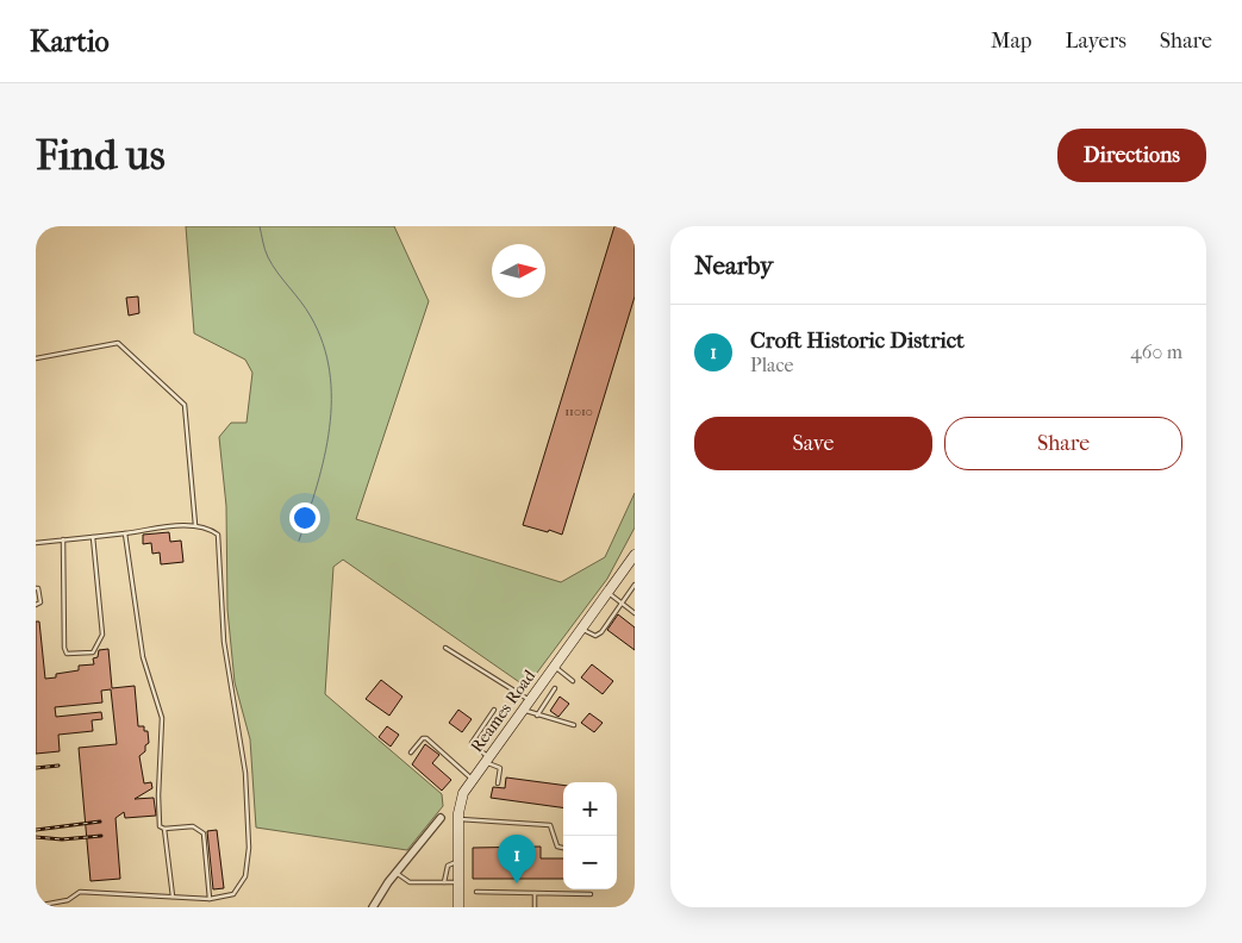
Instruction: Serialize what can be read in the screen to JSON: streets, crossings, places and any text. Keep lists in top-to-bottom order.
{
  "streets": {
    "main road": ["Reames Road"]
  },
  "house_numbers": ["11010"],
  "north": "right",
  "page": {
    "header": "Kartio",
    "nav": ["Map", "Layers", "Share"],
    "buttons": [
      "Directions",
      ["Save", "Share"]
    ],
    "title": "Find us",
    "heading": "Nearby",
    "list": [
      {
        "mark": "1",
        "name": "Croft Historic District",
        "note": "Place",
        "value": "460 m"
      }
    ],
    "map_buttons": ["+", "−"],
    "pins": "1"
  }
}
